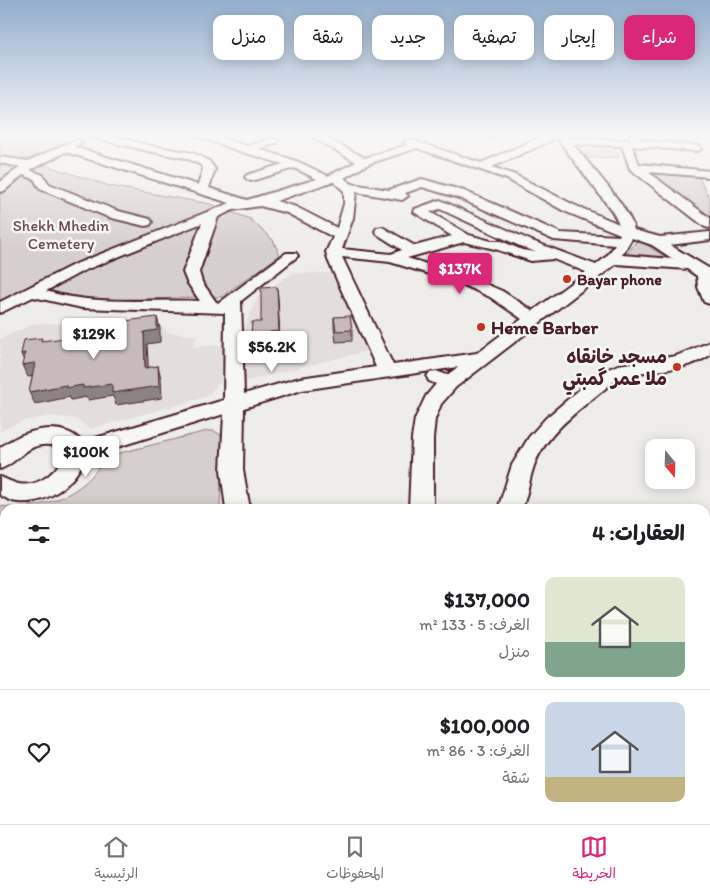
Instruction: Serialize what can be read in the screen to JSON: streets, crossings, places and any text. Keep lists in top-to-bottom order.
{
  "parks": ["Shekh Mhedin Cemetery"],
  "places": ["Bayar phone", "Heme Barber", "مسجد خانقاه ملا عمر گمبتي"],
  "north": "bottom",
  "page": {
    "chip": [
      "شراء",
      "إيجار",
      "تصفية",
      "جديد",
      "شقة",
      "منزل"
    ],
    "price": [
      "$137K",
      "$129K",
      "$56.2K",
      "$100K"
    ],
    "heading": "العقارات: 4",
    "list": [
      {
        "name": "$137,000",
        "note": "الغرف: 5 · 133 m² · منزل"
      },
      {
        "name": "$100,000",
        "note": "الغرف: 3 · 86 m² · شقة"
      }
    ],
    "tabs": ["الخريطة", "المحفوظات", "الرئيسية"]
  }
}
